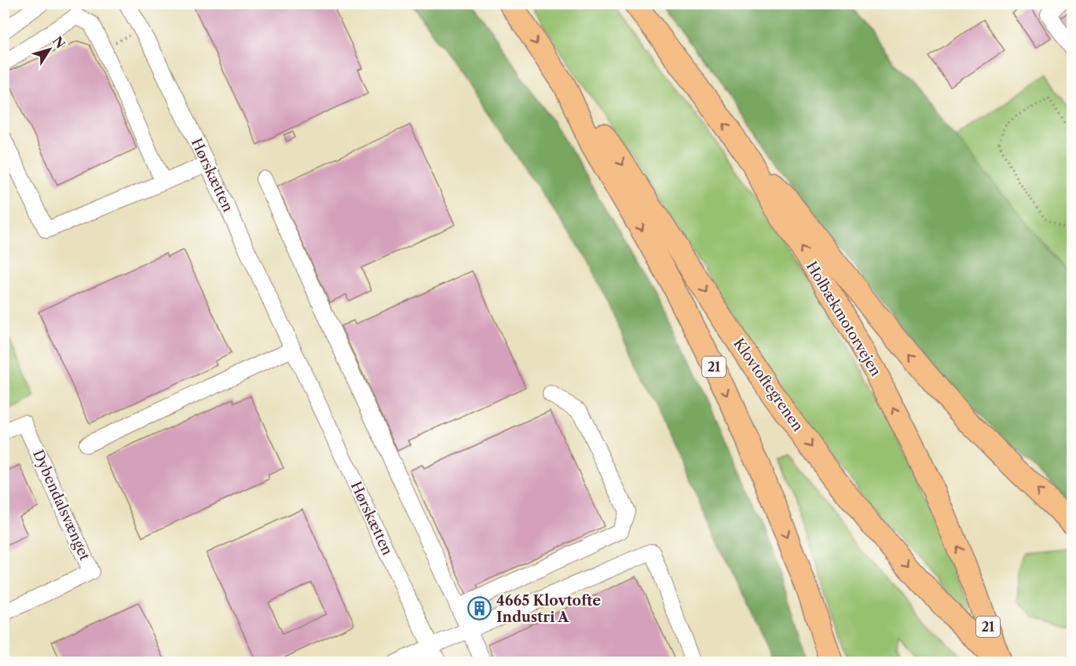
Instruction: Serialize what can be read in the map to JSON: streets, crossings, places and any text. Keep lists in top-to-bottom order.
{
  "streets": {
    "highway": ["Holbækmotorvejen", "21", "Klovtoftegrenen"],
    "street": ["Hørskætten", "Dybendalsvænget"]
  },
  "crossings": [
    ["Holbækmotorvejen", "Klovtoftegrenen"],
    ["21", "Klovtoftegrenen"]
  ],
  "places": {
    "building": ["4665 Klovtofte Industri A"]
  },
  "north": "top right"
}
